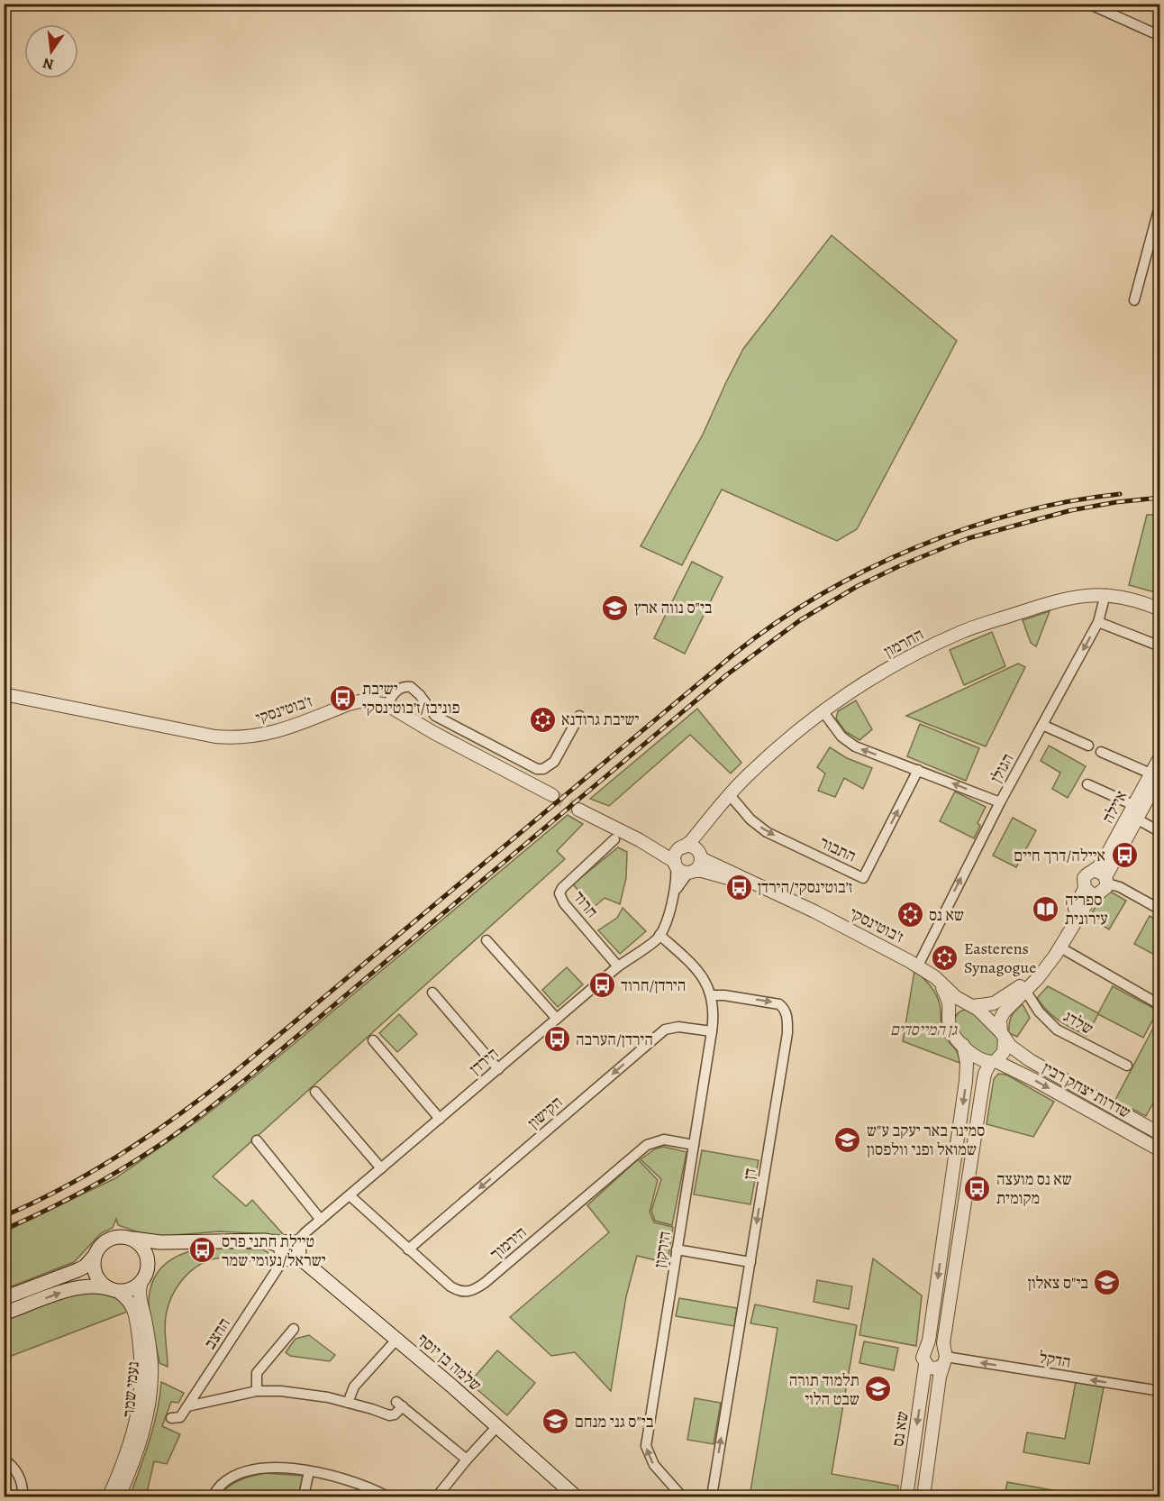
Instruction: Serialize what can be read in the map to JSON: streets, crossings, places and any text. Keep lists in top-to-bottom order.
{
  "streets": {
    "main road": ["שלמה בן יוסף"],
    "street": [
      "החרמון",
      "ז'בוטינסקי",
      "הגולן",
      "איילה",
      "התבור",
      "חרוד",
      "שלדג",
      "הירדן",
      "שדרות יצחק רבין",
      "הקישון",
      "דן",
      "הירמוך",
      "הירקון",
      "החצב",
      "הדקל",
      "נעמי שמר",
      "שא נס"
    ]
  },
  "crossings": [
    ["החרמון", "ז'בוטינסקי"],
    ["החרמון", "הגולן"],
    ["החרמון", "התבור"],
    ["ז'בוטינסקי", "שדרות יצחק רבין"],
    ["הגולן", "התבור"],
    ["חרוד", "הירדן"],
    ["הירדן", "הירמוך"],
    ["הירדן", "החצב"],
    ["הירדן", "שלמה בן יוסף"],
    ["שדרות יצחק רבין", "שא נס"],
    ["הקישון", "הירמוך"],
    ["הקישון", "הירקון"],
    ["דן", "הירקון"],
    ["הירמוך", "הירקון"],
    ["החצב", "שלמה בן יוסף"],
    ["הדקל", "שא נס"]
  ],
  "one_way": ["הקישון", "הירקון", "הדקל"],
  "parks": ["גן המייסדים"],
  "places": {
    "school or university": [
      "בי\"ס נווה ארץ",
      "סמינר באר יעקב ע\"ש שמואל ופני וולפסון",
      "בי\"ס צאלון",
      "תלמוד תורה שבט הלוי",
      "בי\"ס גני מנחם"
    ],
    "bus stop": [
      "ישיבת פוניבז/ז׳בוטינסקי",
      "איילה/דרך חיים",
      "ז׳בוטינסקי/הירדן",
      "הירדן/חרוד",
      "הירדן/הערבה",
      "שא נס מועצה מקומית",
      "טיילת חתני פרס ישראל/נעומי שמר"
    ],
    "synagogue": ["ישיבת גרודנא", "שא נס", "Easterens Synagogue"],
    "library": ["ספריה עירונית"]
  },
  "north": "bottom"
}
